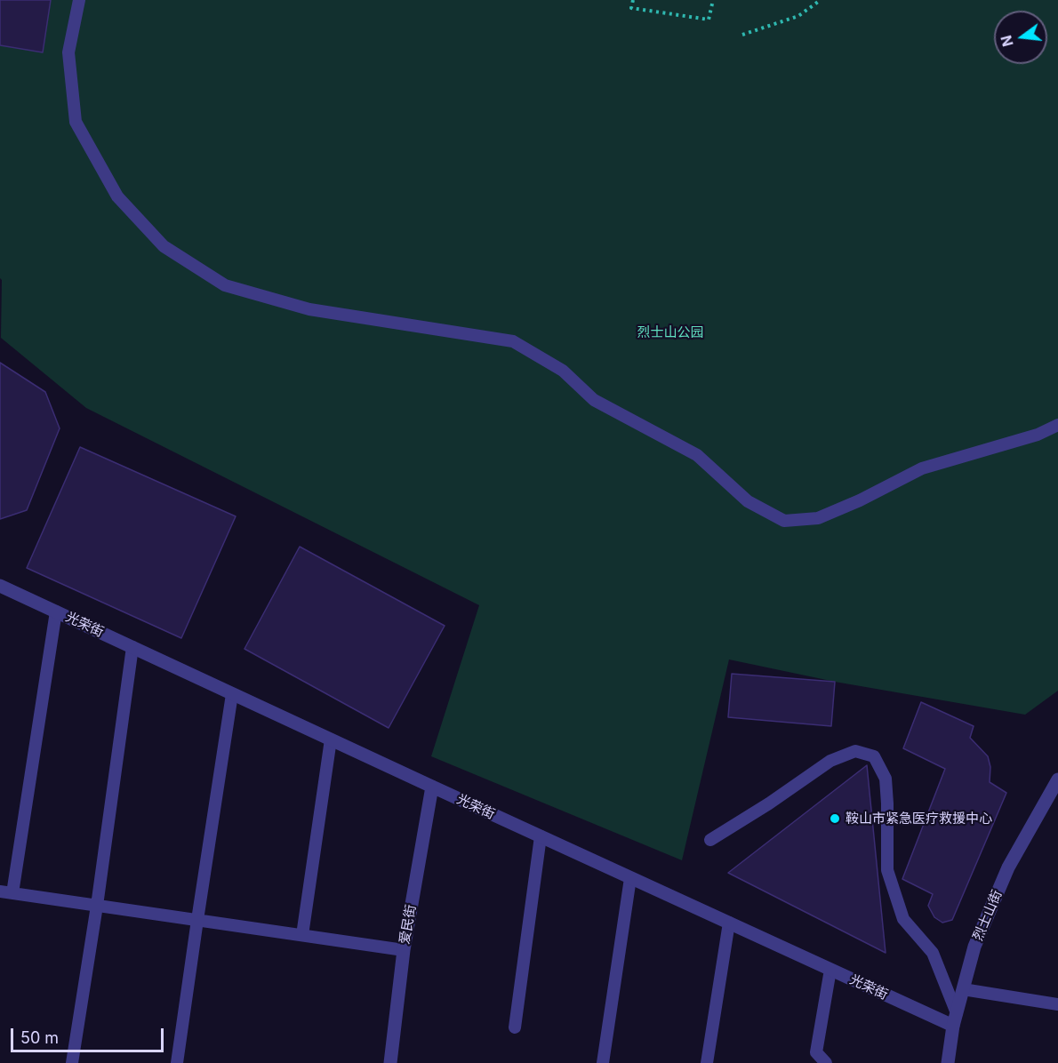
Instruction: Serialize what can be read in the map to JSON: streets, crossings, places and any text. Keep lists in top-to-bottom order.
{
  "streets": {
    "street": ["光荣街", "烈士山街", "爱民街"]
  },
  "crossings": [
    ["光荣街", "烈士山街"],
    ["光荣街", "爱民街"]
  ],
  "parks": ["烈士山公园"],
  "places": ["鞍山市紧急医疗救援中心"],
  "scale_bar": "50 m",
  "north": "left"
}
